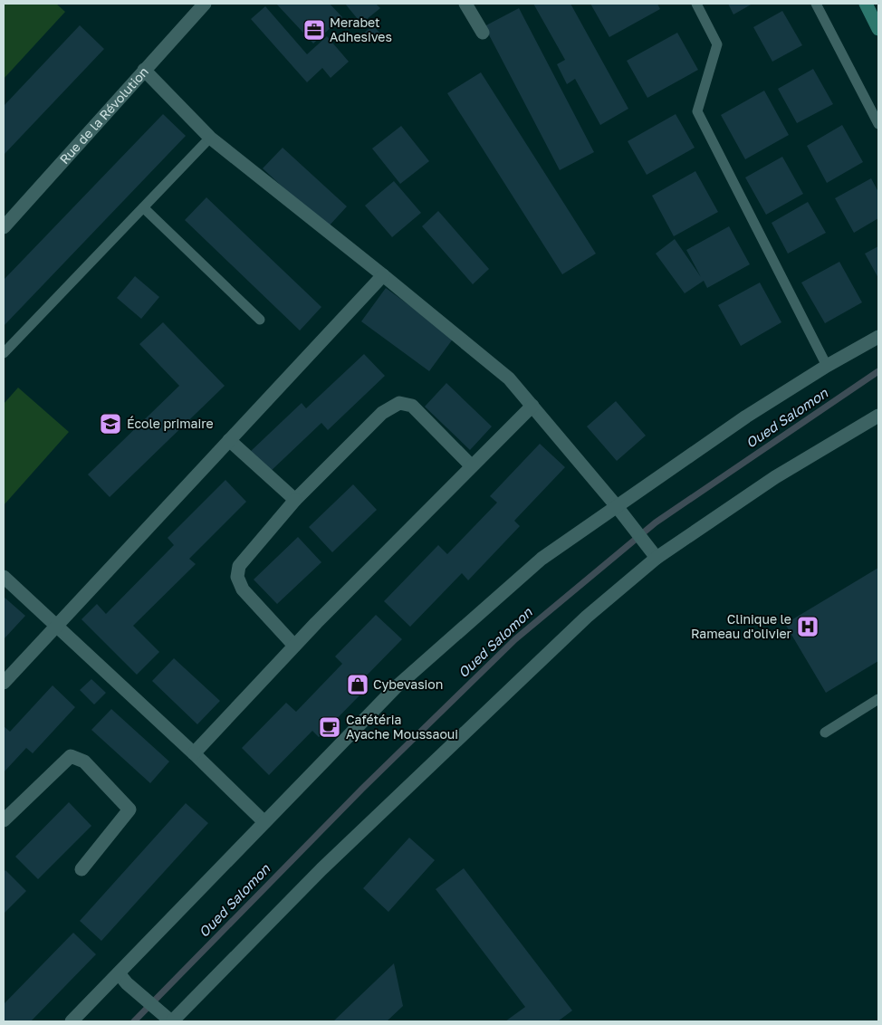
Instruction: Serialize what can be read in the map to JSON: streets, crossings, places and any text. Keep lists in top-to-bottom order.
{
  "streets": {
    "street": ["Rue de la Révolution"]
  },
  "water": ["Oued Salomon"],
  "places": {
    "office": ["Merabet Adhesives"],
    "school or university": ["École primaire"],
    "hospital": ["Clinique le Rameau d'olivier"],
    "shop": ["Cybevasion"],
    "cafe": ["Cafétéria Ayache Moussaoui"]
  }
}
